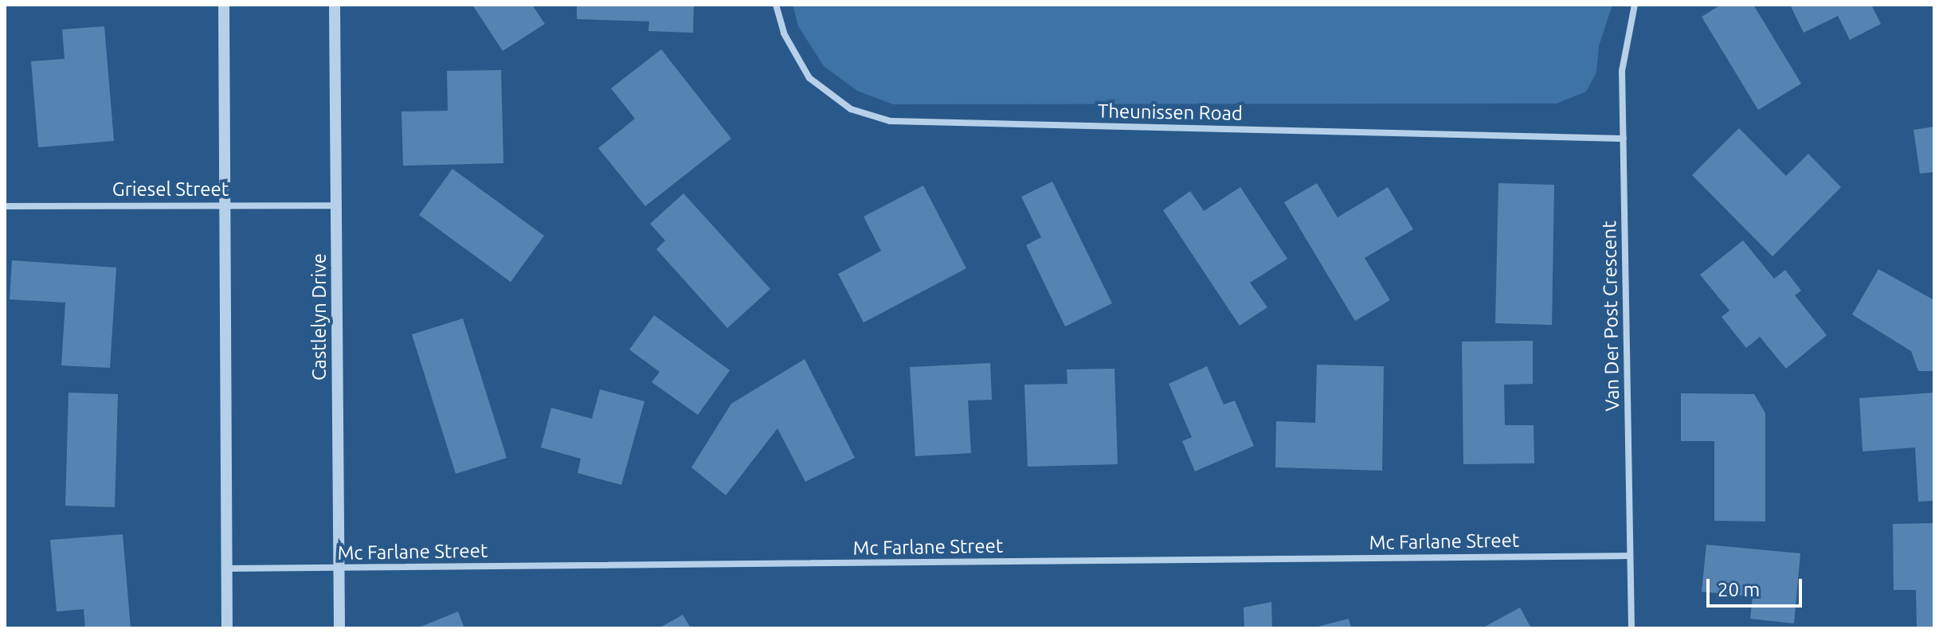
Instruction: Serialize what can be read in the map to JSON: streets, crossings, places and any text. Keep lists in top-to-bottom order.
{
  "streets": {
    "street": [
      "Theunissen Road",
      "Griesel Street",
      "Van Der Post Crescent",
      "Castlelyn Drive",
      "Mc Farlane Street"
    ]
  },
  "crossings": [
    ["Theunissen Road", "Van Der Post Crescent"],
    ["Griesel Street", "Castlelyn Drive"],
    ["Van Der Post Crescent", "Mc Farlane Street"],
    ["Castlelyn Drive", "Mc Farlane Street"]
  ],
  "scale_bar": "20 m"
}
